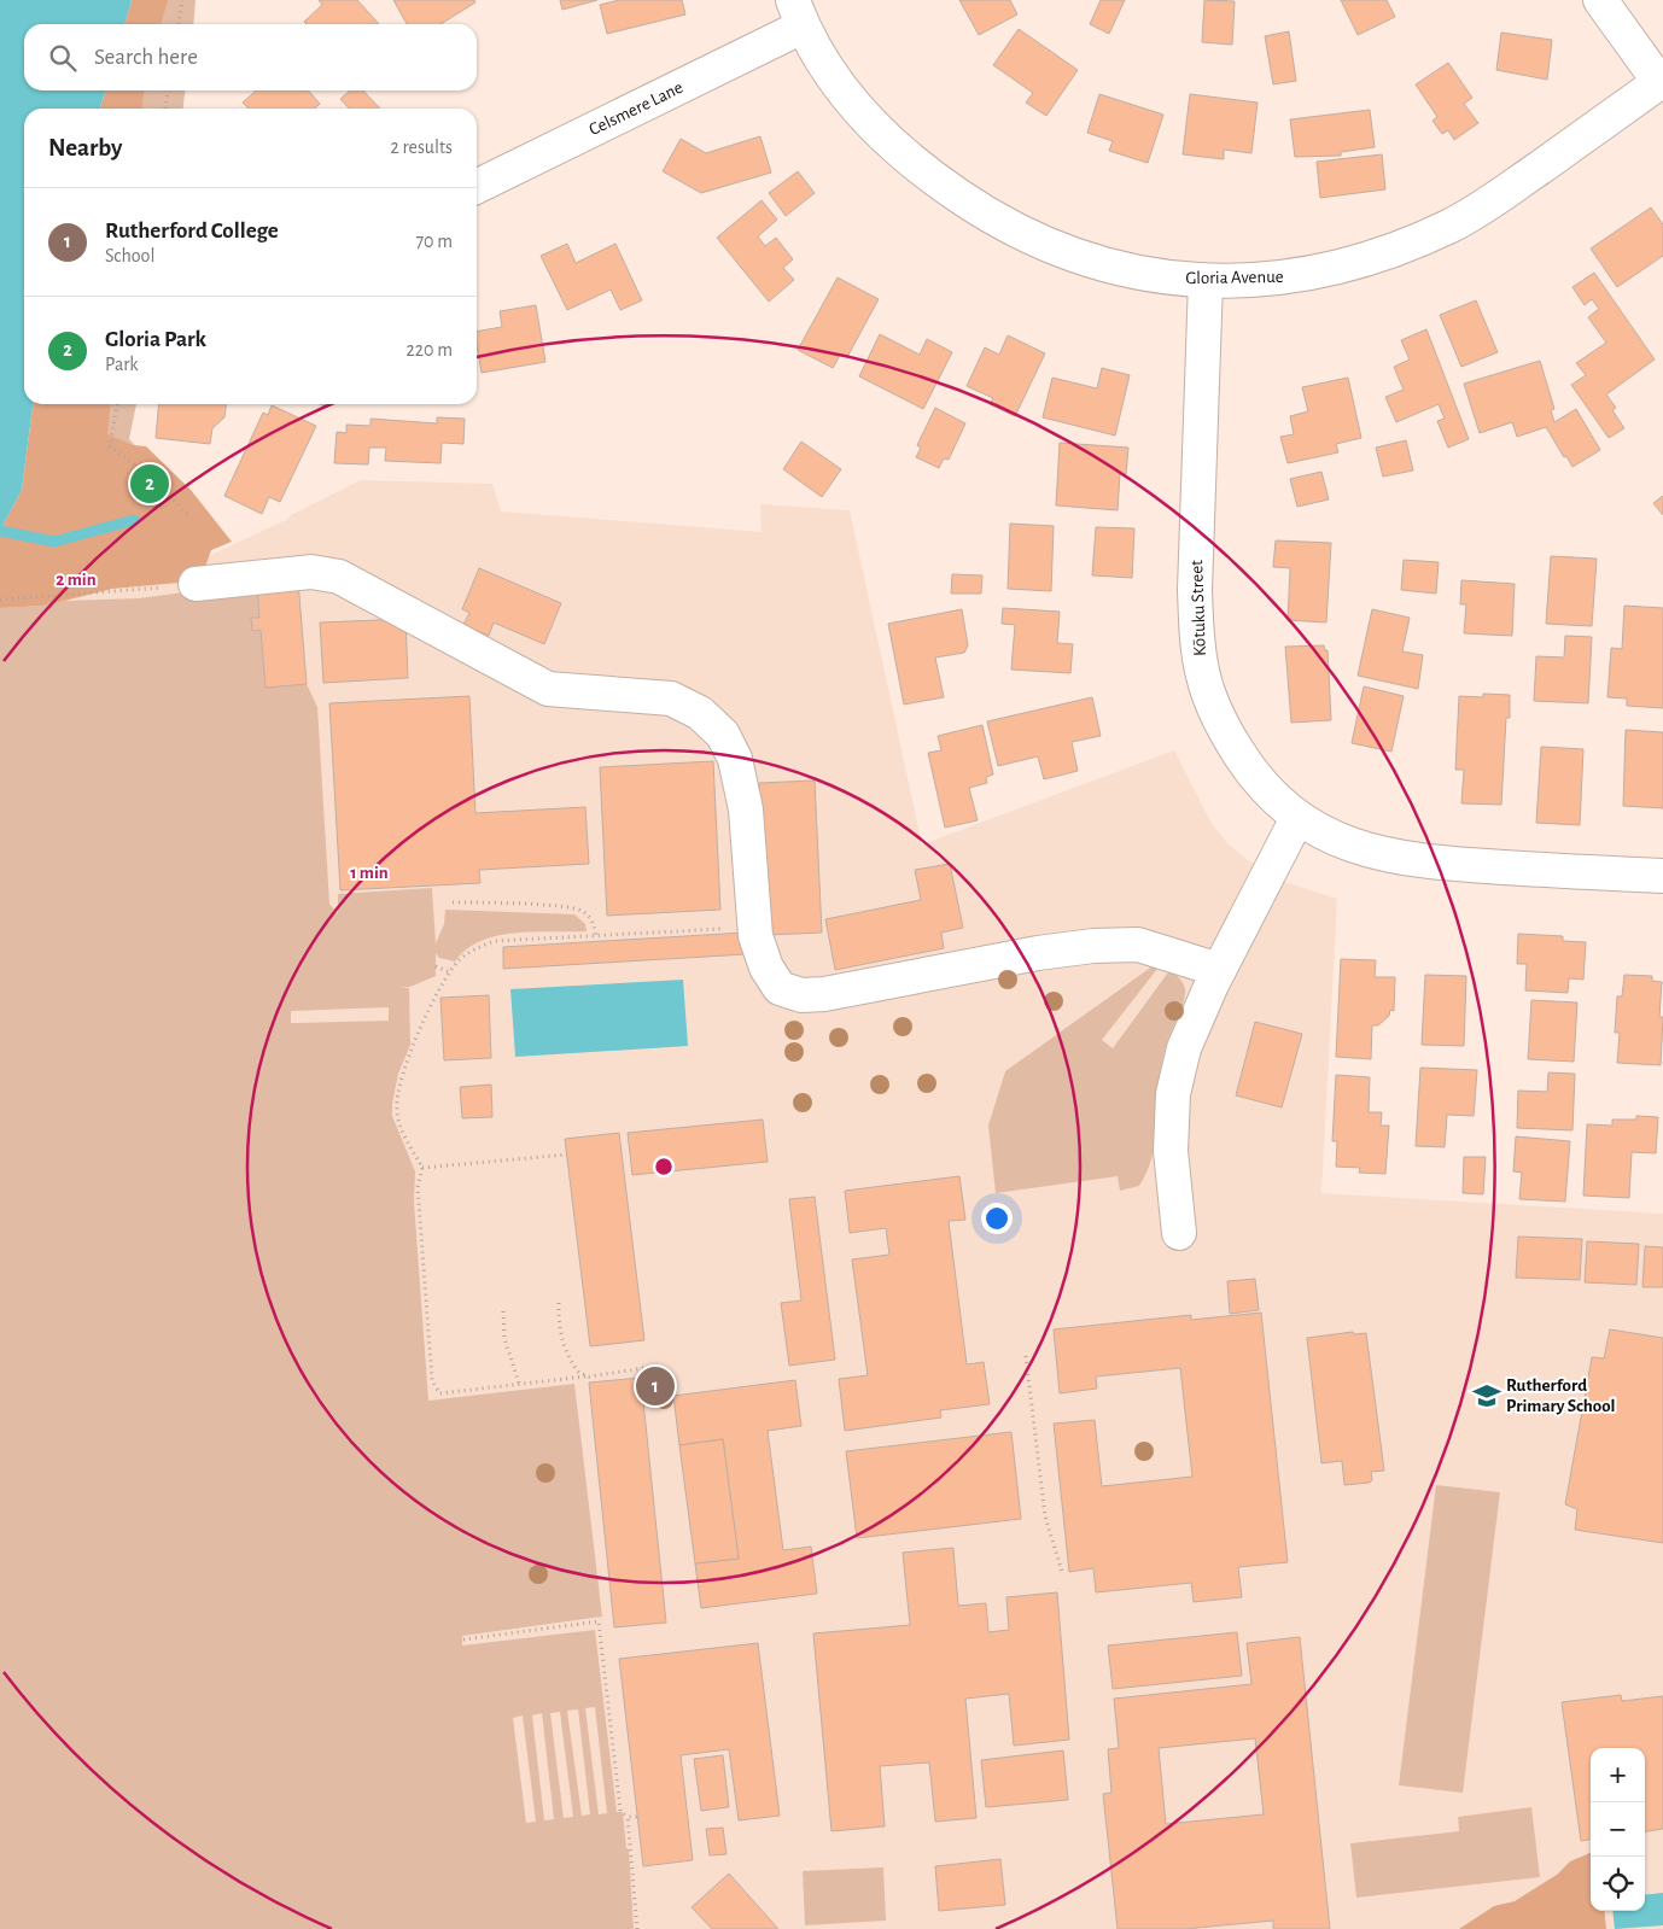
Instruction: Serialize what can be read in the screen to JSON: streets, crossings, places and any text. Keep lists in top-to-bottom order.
{
  "streets": {
    "street": ["Celsmere Lane", "Gloria Avenue", "Kōtuku Street"]
  },
  "crossings": [
    ["Celsmere Lane", "Gloria Avenue"],
    ["Gloria Avenue", "Kōtuku Street"]
  ],
  "places": {
    "school or university": ["Rutherford Primary School"]
  },
  "page": {
    "search": "Search here",
    "heading": ["Nearby", "2 results"],
    "list": [
      {
        "mark": "1",
        "name": "Rutherford College",
        "note": "School",
        "value": "70 m"
      },
      {
        "mark": "2",
        "name": "Gloria Park",
        "note": "Park",
        "value": "220 m"
      }
    ],
    "pins": ["2", "1"],
    "map_buttons": ["+", "−"]
  },
  "rings": ["2 min", "1 min"]
}
